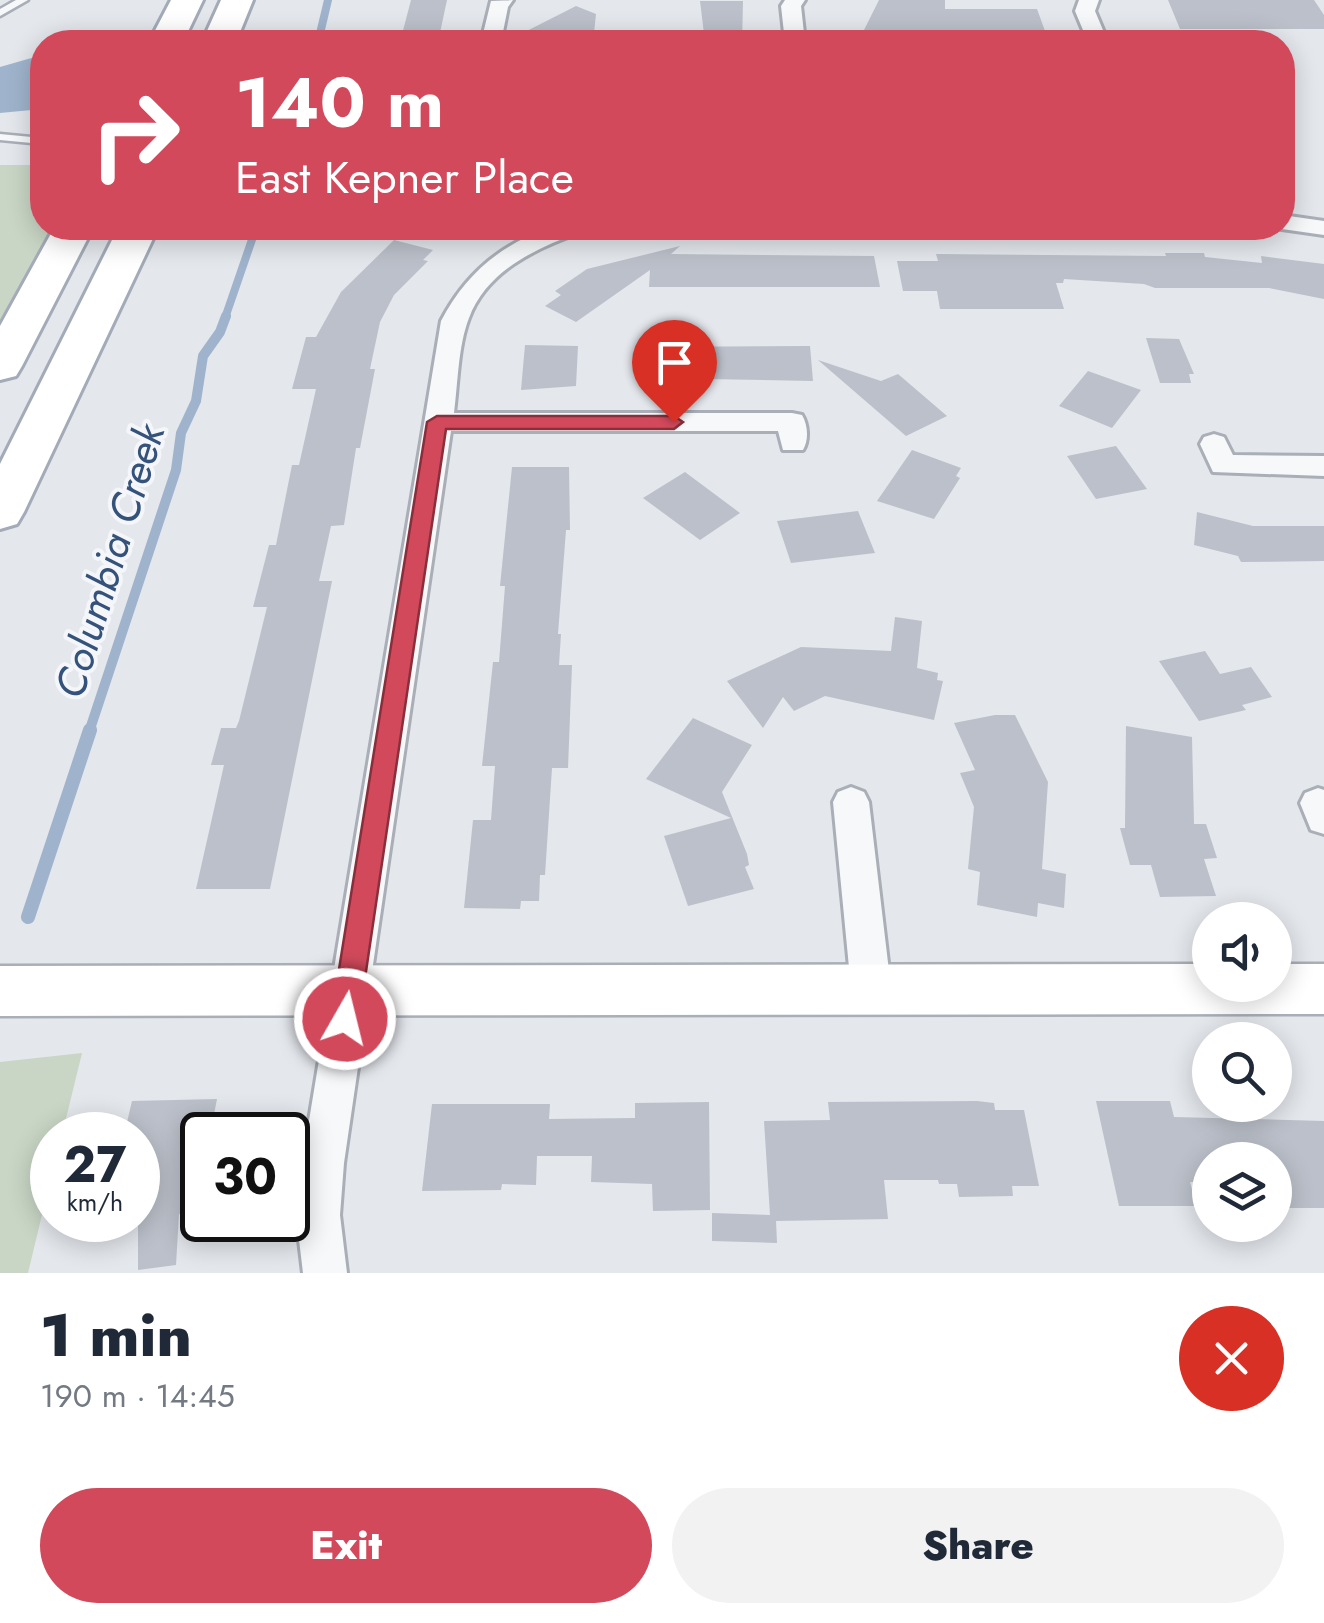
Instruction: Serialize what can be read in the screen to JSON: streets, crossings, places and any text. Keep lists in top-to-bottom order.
{
  "water": ["Columbia Creek"],
  "page": {
    "turn": ["140 m", "East Kepner Place"],
    "speed": "27 km/h",
    "limit": "30",
    "heading": ["1 min", "190 m · 14:45"],
    "buttons": ["Exit", "Share"]
  }
}
